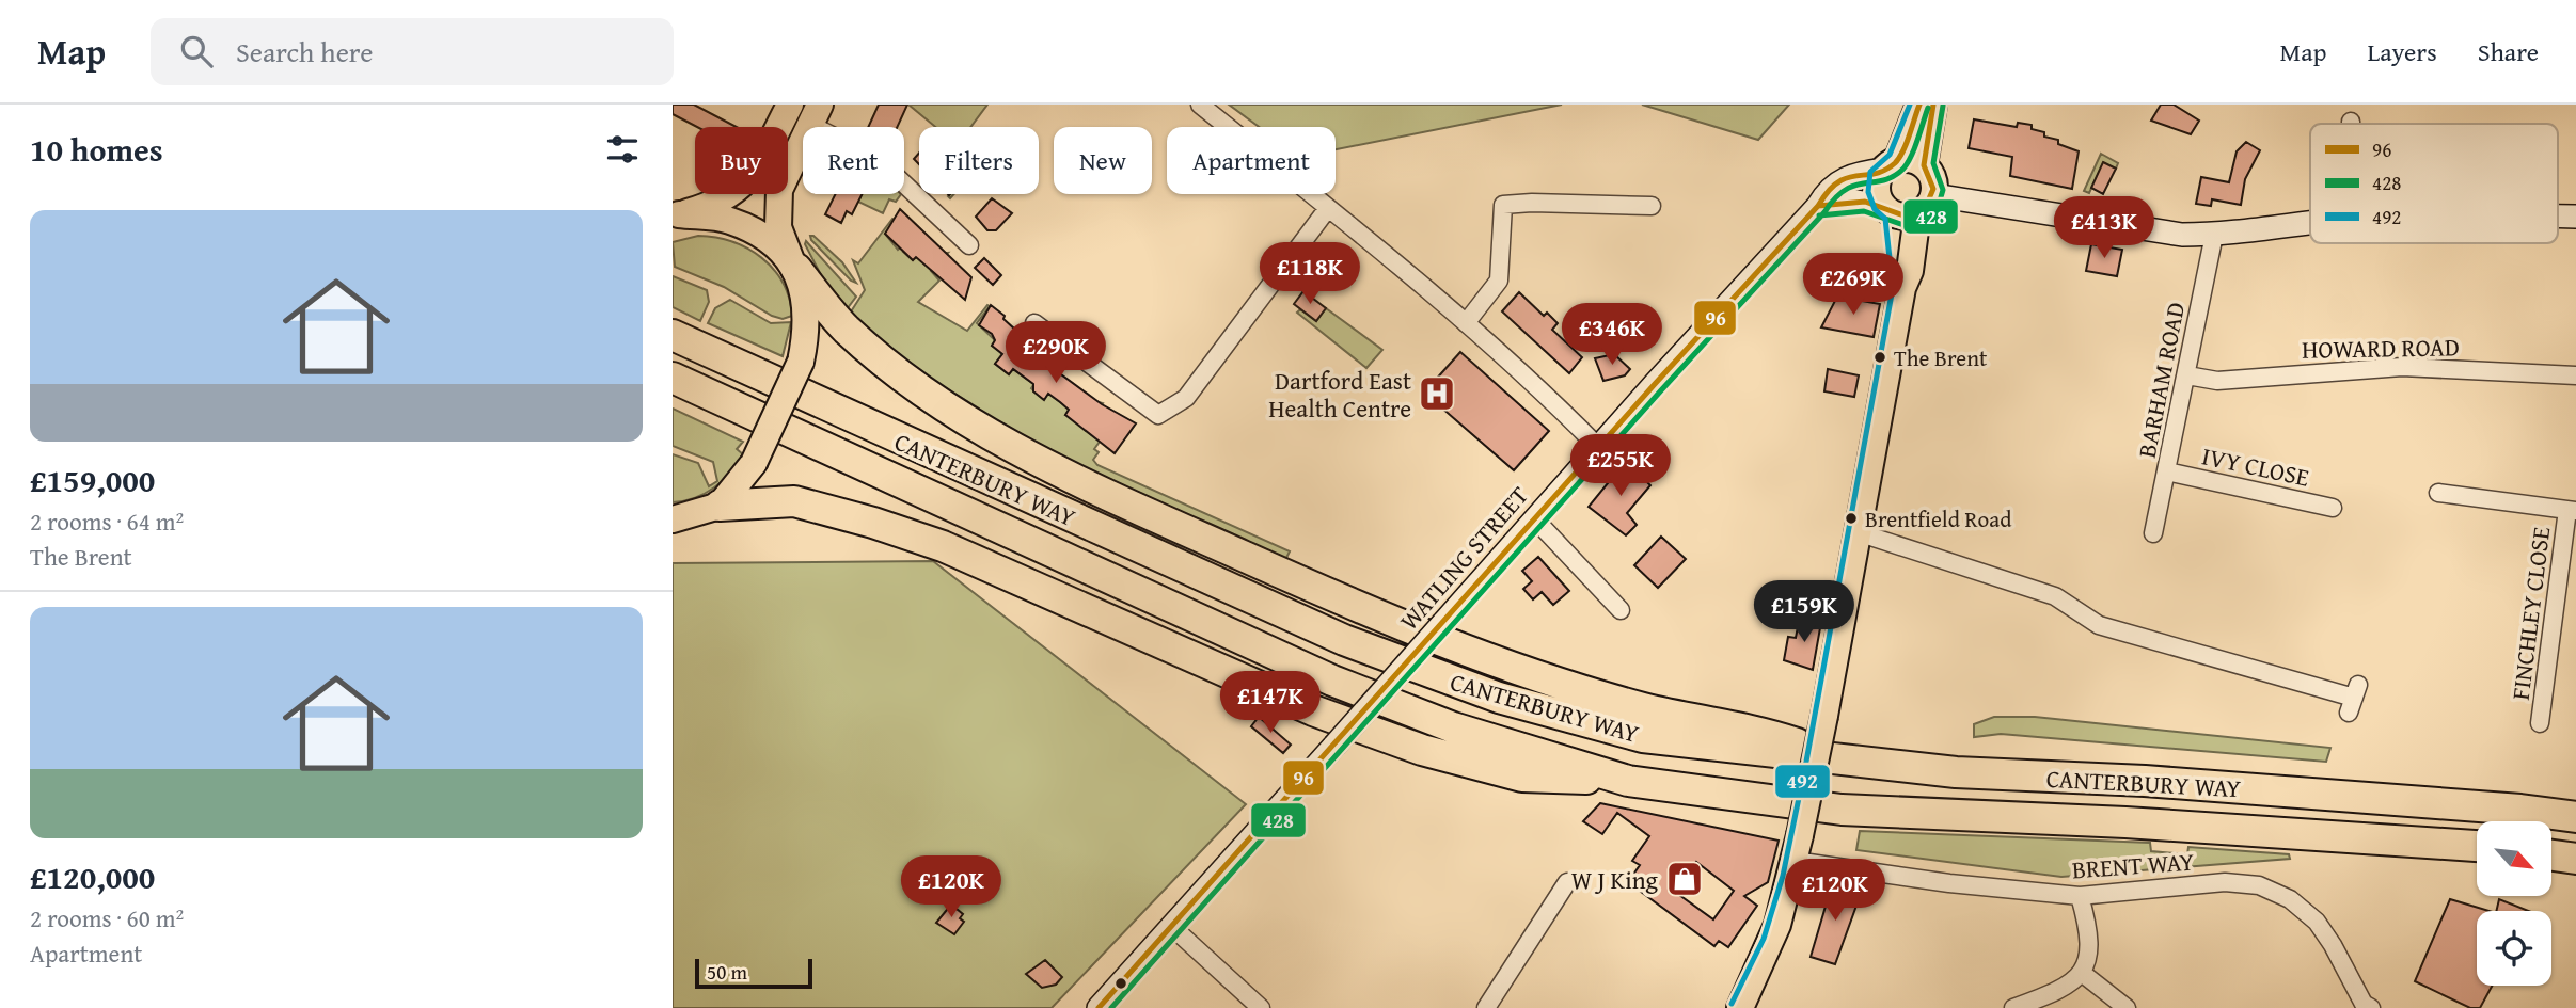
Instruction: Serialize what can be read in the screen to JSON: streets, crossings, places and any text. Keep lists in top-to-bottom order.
{
  "streets": {
    "highway": ["CANTERBURY WAY"],
    "main road": ["WATLING STREET"],
    "street": [
      "HOWARD ROAD",
      "BARHAM ROAD",
      "IVY CLOSE",
      "FINCHLEY CLOSE",
      "BRENT WAY"
    ]
  },
  "crossings": [
    ["HOWARD ROAD", "BARHAM ROAD"],
    ["BARHAM ROAD", "IVY CLOSE"]
  ],
  "places": {
    "other": ["The Brent", "Brentfield Road"],
    "hospital": ["Dartford East Health Centre"],
    "shop": ["W J King"]
  },
  "lines": ["transit line 96", "transit line 492", "transit line 428"],
  "legend": ["96", "428", "492"],
  "scale_bar": "50 m",
  "north": "bottom right",
  "page": {
    "header": "Map",
    "search": "Search here",
    "nav": ["Map", "Layers", "Share"],
    "heading": "10 homes",
    "chip": [
      "Buy",
      "Rent",
      "Filters",
      "New",
      "Apartment"
    ],
    "list": [
      {
        "name": "£159,000",
        "note": "2 rooms · 64 m² · The Brent"
      },
      {
        "name": "£120,000",
        "note": "2 rooms · 60 m² · Apartment"
      }
    ],
    "price": [
      "£413K",
      "£118K",
      "£269K",
      "£346K",
      "£290K",
      "£255K",
      "£159K",
      "£147K",
      "£120K",
      "£120K"
    ],
    "scale": "50 m"
  }
}
